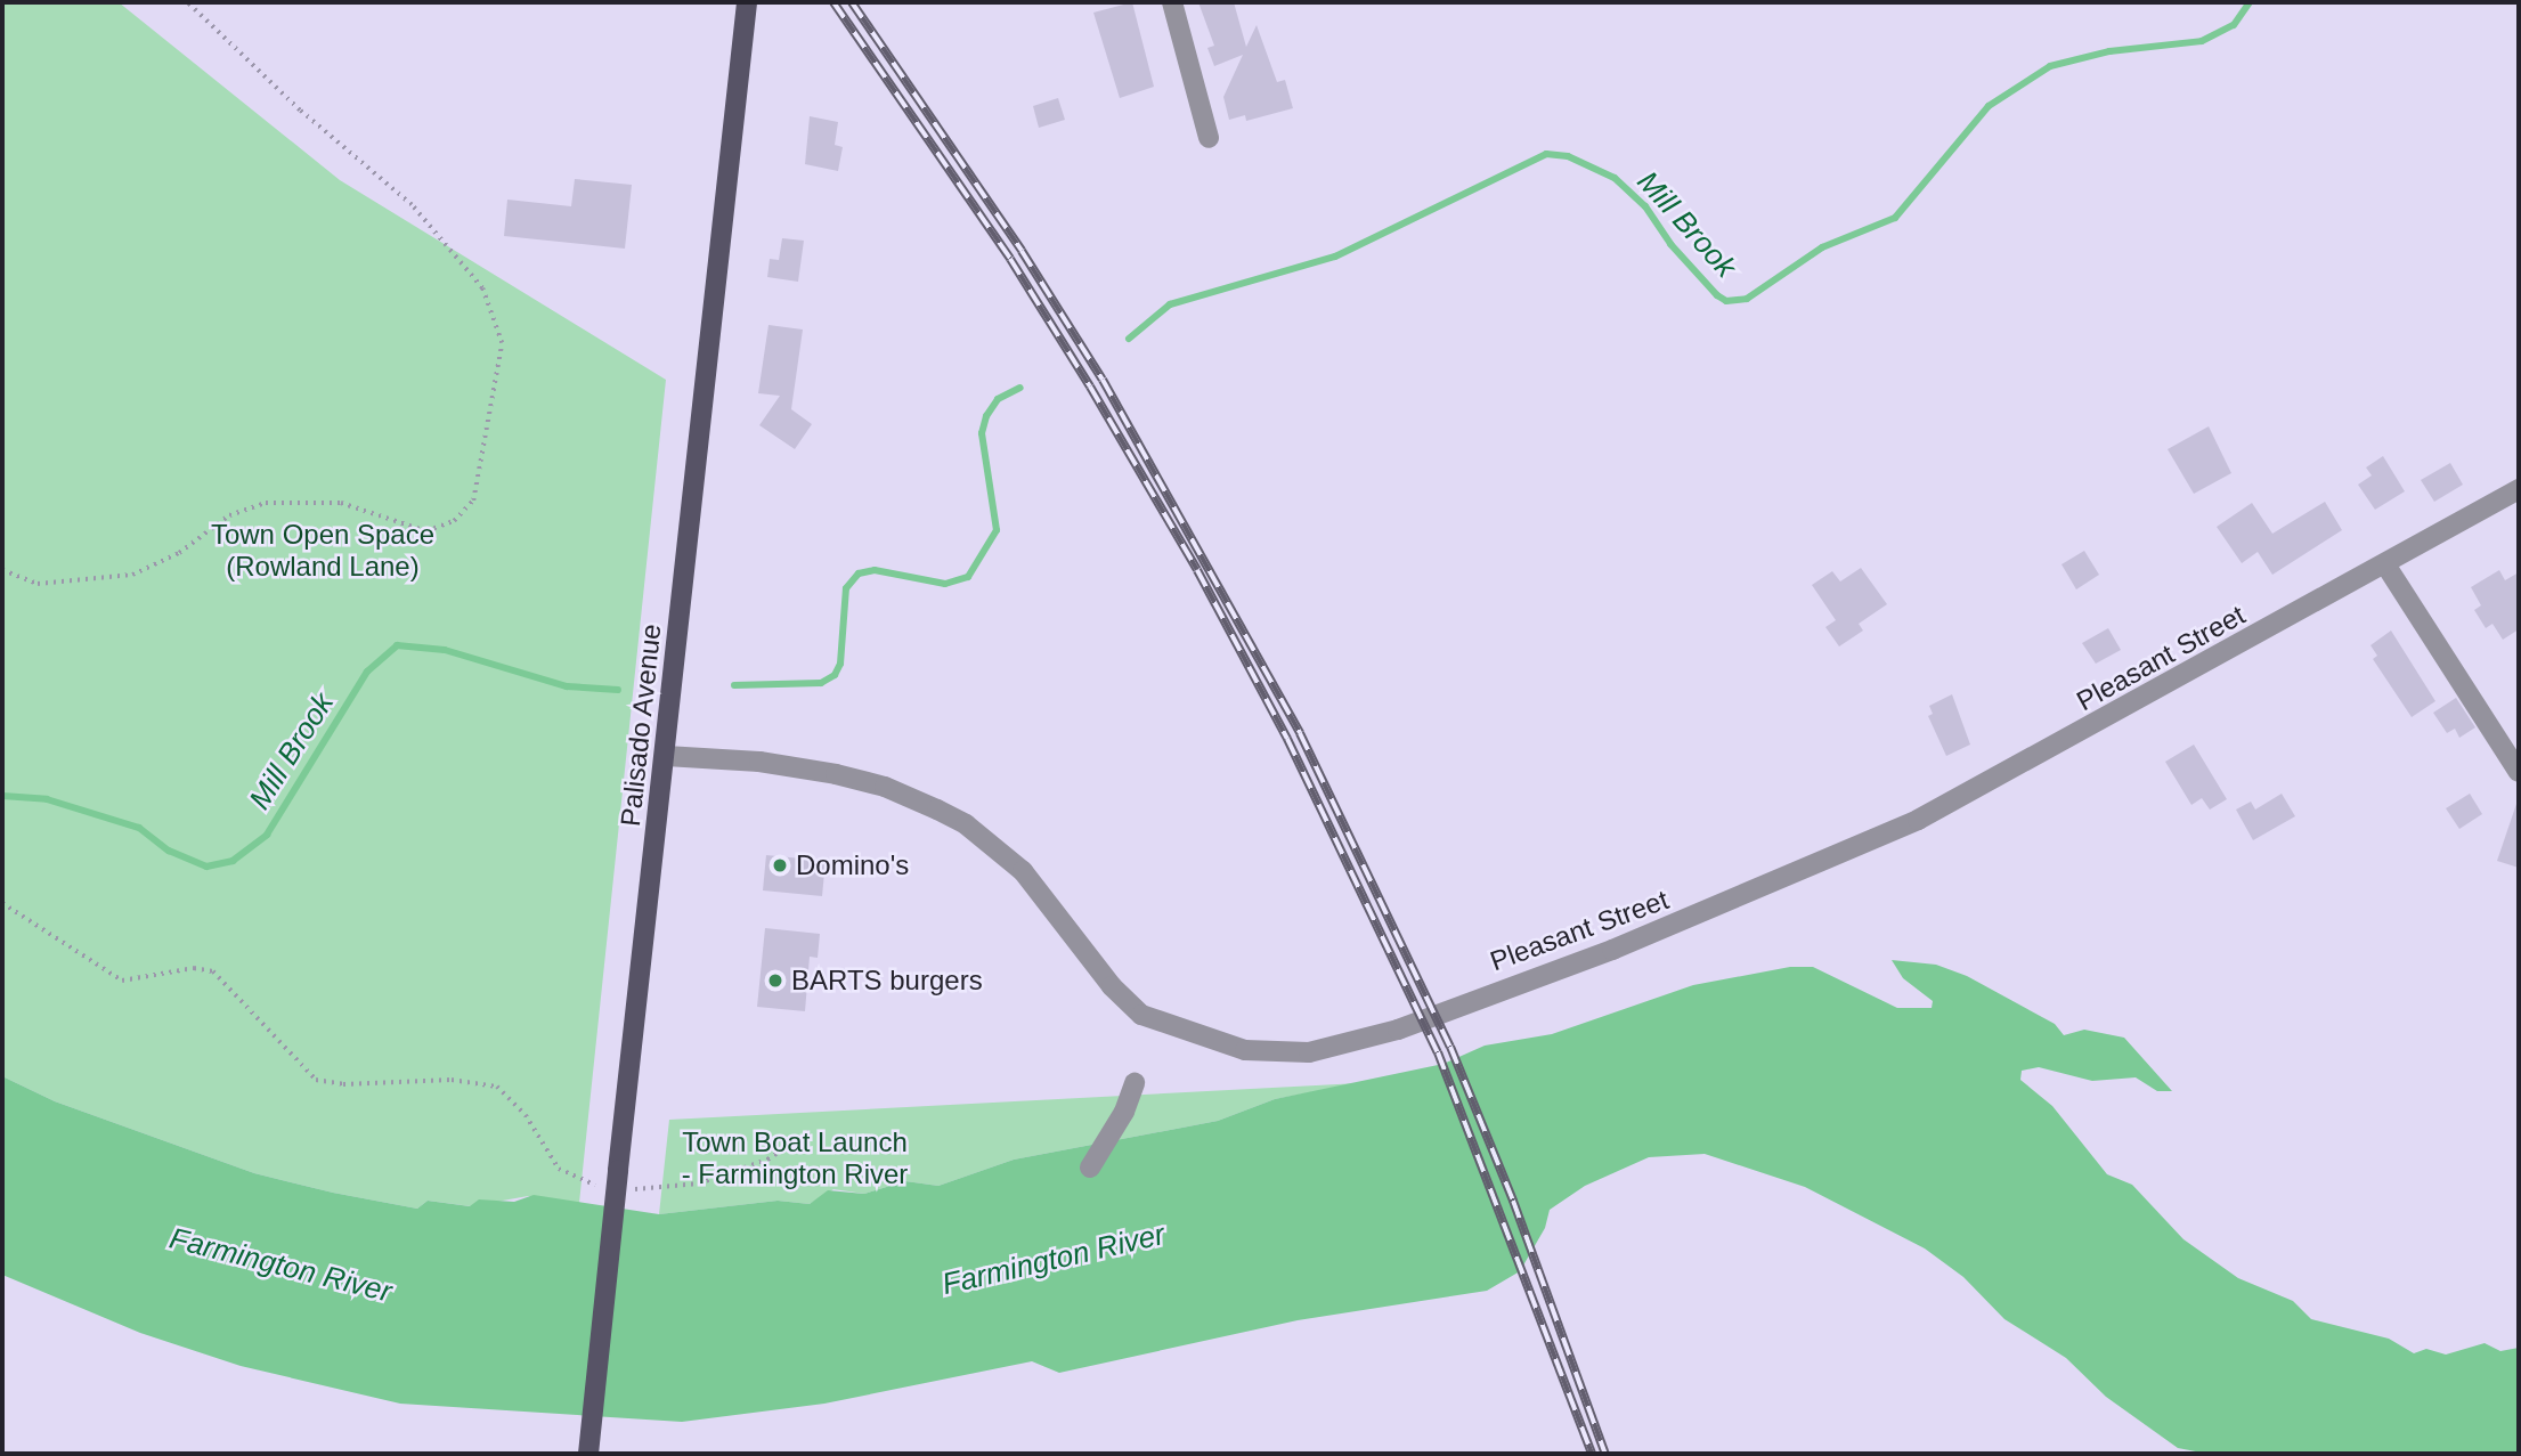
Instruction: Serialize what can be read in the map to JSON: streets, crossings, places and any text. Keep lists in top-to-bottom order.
{
  "streets": {
    "main road": ["Palisado Avenue"],
    "street": ["Pleasant Street"]
  },
  "crossings": [
    ["Pleasant Street", "Palisado Avenue"]
  ],
  "water": ["Mill Brook", "Farmington River"],
  "parks": ["Town Open Space (Rowland Lane)", "Town Boat Launch - Farmington River"],
  "places": ["Domino's", "BARTS burgers"]
}
